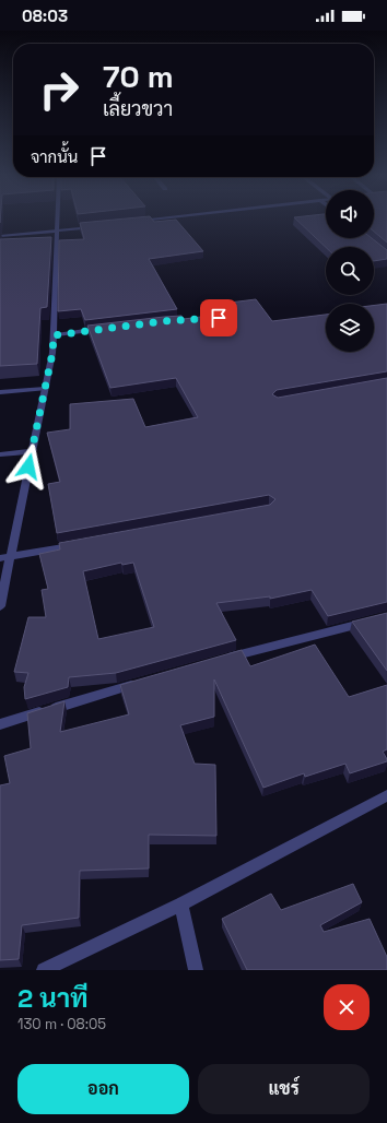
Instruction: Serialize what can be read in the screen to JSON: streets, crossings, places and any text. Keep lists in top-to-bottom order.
{
  "page": {
    "status": "08:03",
    "turn": ["70 m", "เลี้ยวขวา"],
    "then": "จากนั้น",
    "heading": ["2 นาที", "130 m · 08:05"],
    "buttons": ["ออก", "แชร์"]
  }
}
